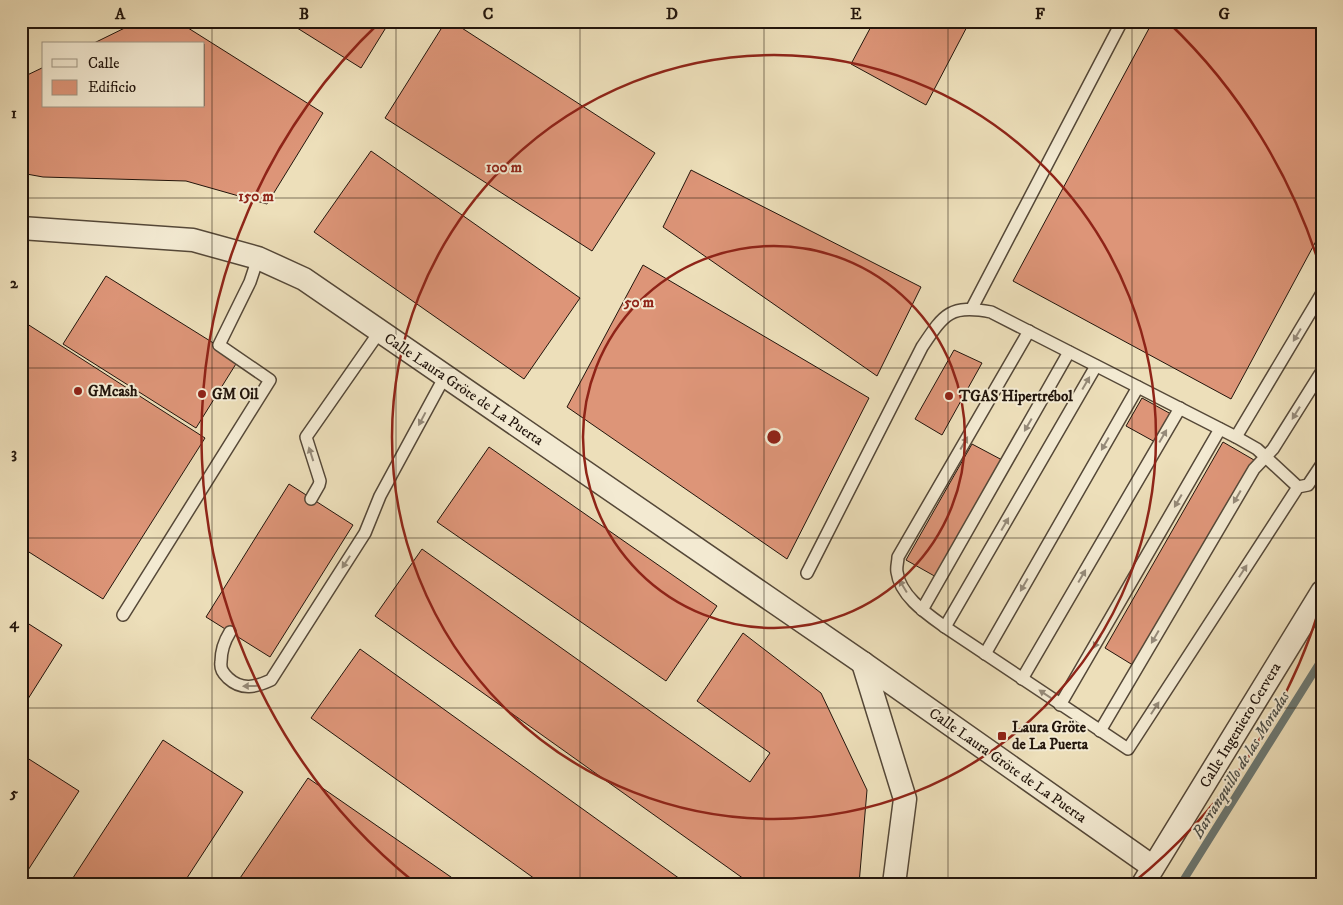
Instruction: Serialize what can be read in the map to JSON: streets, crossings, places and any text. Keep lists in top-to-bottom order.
{
  "streets": {
    "street": ["Calle Laura Gröte de La Puerta", "Calle Ingeniero Cervera"]
  },
  "crossings": [
    ["Calle Laura Gröte de La Puerta", "Calle Ingeniero Cervera"]
  ],
  "water": ["Barranquillo de las Moradas"],
  "places": {
    "other": ["GMcash", "GM Oil", "TGAS Hipertrébol"],
    "transit": ["Laura Gröte de La Puerta"]
  },
  "legend": ["Calle", "Edificio"],
  "grid": {
    "columns": [
      "A",
      "B",
      "C",
      "D",
      "E",
      "F",
      "G"
    ],
    "rows": [
      "1",
      "2",
      "3",
      "4",
      "5"
    ]
  },
  "rings": ["100 m", "150 m", "50 m"]
}
